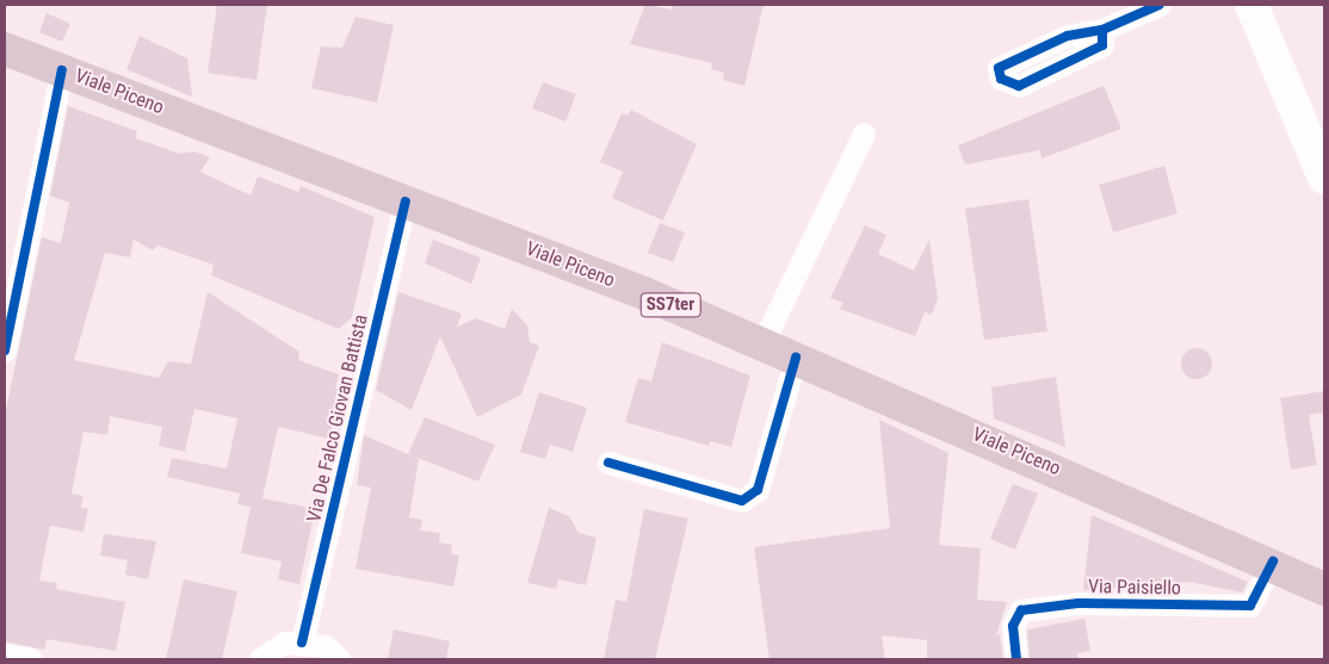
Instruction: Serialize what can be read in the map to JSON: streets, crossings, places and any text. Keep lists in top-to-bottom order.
{
  "streets": {
    "main road": ["Viale Piceno", "SS7ter"],
    "street": ["Via De Falco Giovan Battista", "Via Paisiello"]
  },
  "crossings": [
    ["Viale Piceno", "Via De Falco Giovan Battista"],
    ["Viale Piceno", "Via Paisiello"]
  ]
}
